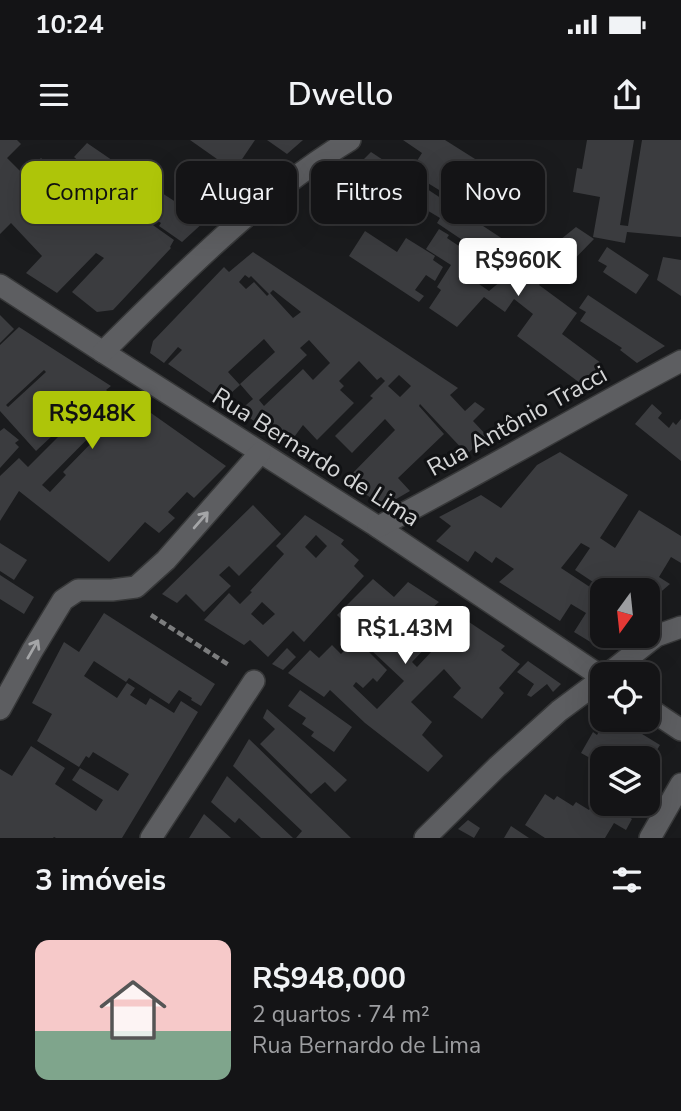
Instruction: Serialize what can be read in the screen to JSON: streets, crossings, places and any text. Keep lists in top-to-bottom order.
{
  "streets": {
    "street": ["Rua Antônio Tracci", "Rua Bernardo de Lima"]
  },
  "crossings": [
    ["Rua Antônio Tracci", "Rua Bernardo de Lima"]
  ],
  "north": "bottom",
  "page": {
    "status": "10:24",
    "header": "Dwello",
    "chip": [
      "Comprar",
      "Alugar",
      "Filtros",
      "Novo"
    ],
    "price": ["R$960K", "R$948K", "R$1.43M"],
    "heading": "3 imóveis",
    "list": [
      {
        "name": "R$948,000",
        "note": "2 quartos · 74 m² · Rua Bernardo de Lima"
      }
    ]
  }
}
